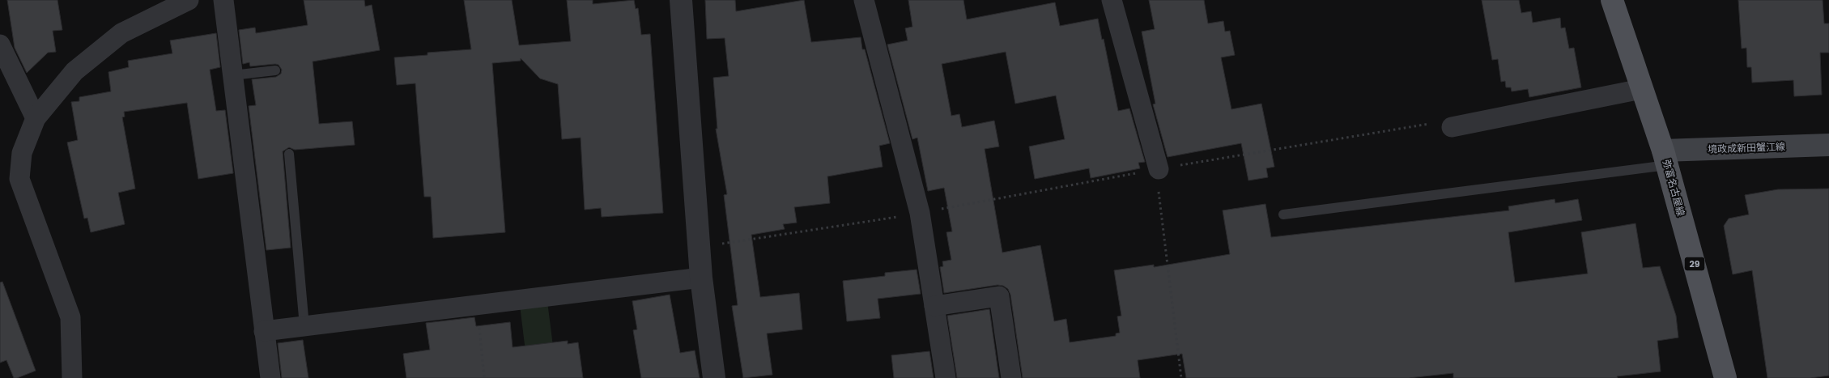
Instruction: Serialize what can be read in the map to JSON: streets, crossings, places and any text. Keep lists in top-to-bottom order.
{
  "streets": {
    "main road": ["境政成新田蟹江線", "弥富名古屋線", "29"]
  },
  "crossings": [
    ["境政成新田蟹江線", "弥富名古屋線"]
  ]
}
